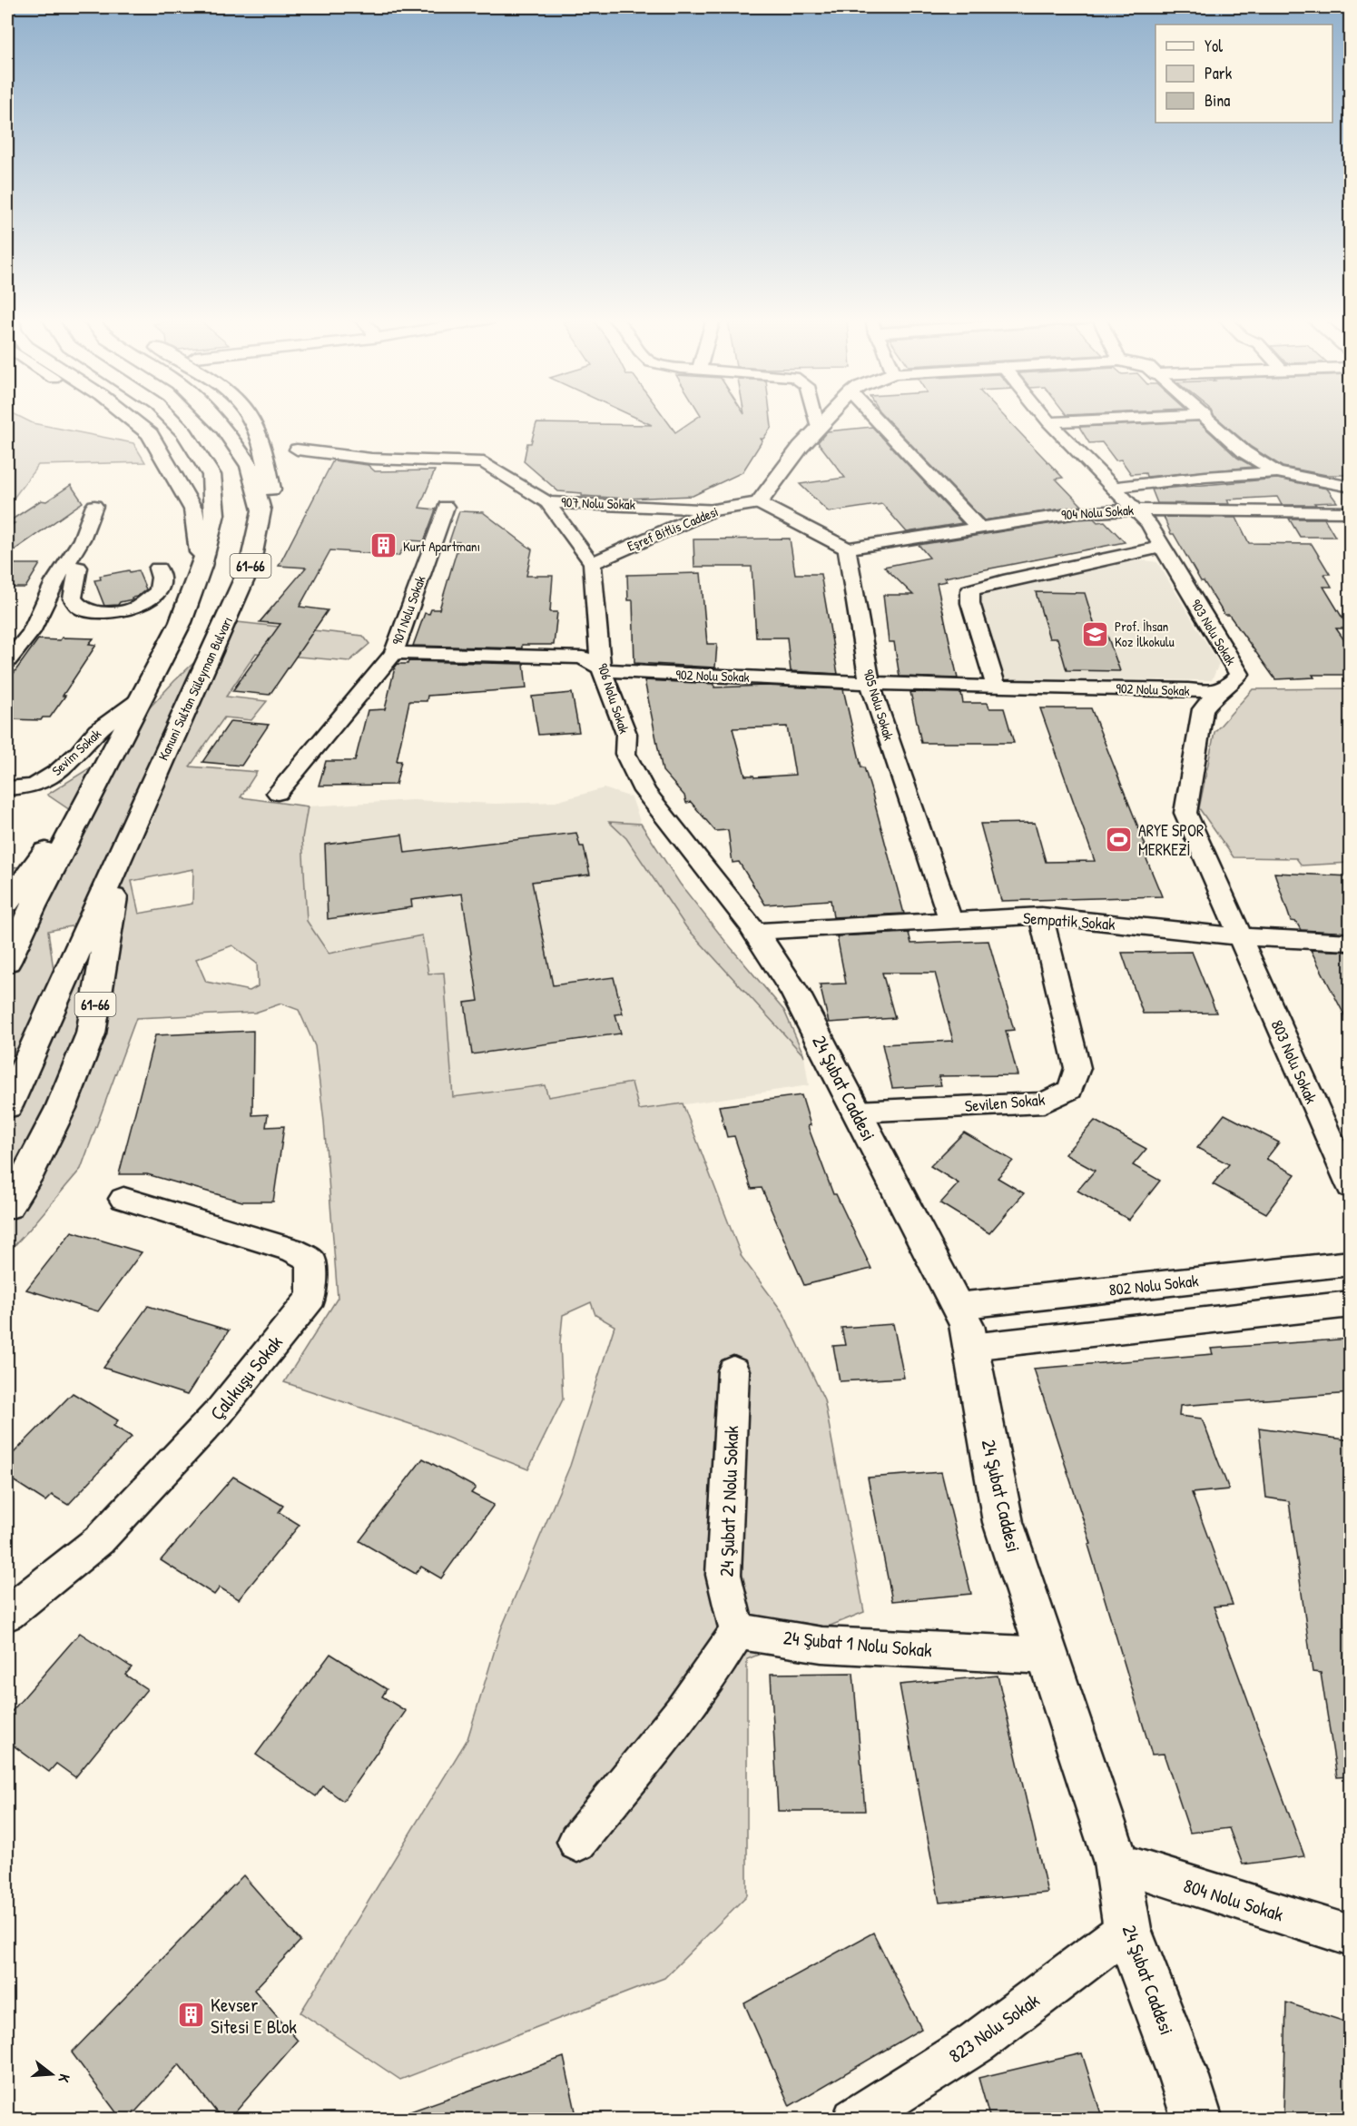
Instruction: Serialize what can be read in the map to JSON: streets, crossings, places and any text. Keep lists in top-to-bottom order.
{
  "streets": {
    "main road": [
      "Eşref Bitlis Caddesi",
      "61-66",
      "Kanuni Sultan Süleyman Bulvarı",
      "24 Şubat Caddesi"
    ],
    "street": [
      "907 Nolu Sokak",
      "904 Nolu Sokak",
      "901 Nolu Sokak",
      "903 Nolu Sokak",
      "902 Nolu Sokak",
      "906 Nolu Sokak",
      "905 Nolu Sokak",
      "Sevim Sokak",
      "Sempatik Sokak",
      "803 Nolu Sokak",
      "Sevilen Sokak",
      "802 Nolu Sokak",
      "Çalıkuşu Sokak",
      "24 Şubat 2 Nolu Sokak",
      "24 Şubat 1 Nolu Sokak",
      "804 Nolu Sokak",
      "823 Nolu Sokak"
    ]
  },
  "crossings": [
    ["907 Nolu Sokak", "Eşref Bitlis Caddesi"],
    ["904 Nolu Sokak", "903 Nolu Sokak"],
    ["904 Nolu Sokak", "905 Nolu Sokak"],
    ["Eşref Bitlis Caddesi", "906 Nolu Sokak"],
    ["61-66", "Kanuni Sultan Süleyman Bulvarı"],
    ["901 Nolu Sokak", "902 Nolu Sokak"],
    ["903 Nolu Sokak", "902 Nolu Sokak"],
    ["903 Nolu Sokak", "Sempatik Sokak"],
    ["903 Nolu Sokak", "803 Nolu Sokak"],
    ["902 Nolu Sokak", "906 Nolu Sokak"],
    ["902 Nolu Sokak", "905 Nolu Sokak"],
    ["906 Nolu Sokak", "Sempatik Sokak"],
    ["906 Nolu Sokak", "24 Şubat Caddesi"],
    ["905 Nolu Sokak", "Sempatik Sokak"],
    ["Sempatik Sokak", "803 Nolu Sokak"],
    ["Sempatik Sokak", "24 Şubat Caddesi"],
    ["Sempatik Sokak", "Sevilen Sokak"],
    ["24 Şubat Caddesi", "Sevilen Sokak"],
    ["24 Şubat Caddesi", "802 Nolu Sokak"],
    ["24 Şubat Caddesi", "24 Şubat 1 Nolu Sokak"],
    ["24 Şubat Caddesi", "804 Nolu Sokak"],
    ["24 Şubat Caddesi", "823 Nolu Sokak"],
    ["24 Şubat 2 Nolu Sokak", "24 Şubat 1 Nolu Sokak"]
  ],
  "places": {
    "building": ["Kurt Apartmanı", "Kevser Sitesi E Blok"],
    "school or university": ["Prof. İhsan Koz İlkokulu"],
    "sports": ["ARYE SPOR MERKEZİ"]
  },
  "legend": ["Yol", "Park", "Bina"],
  "north": "right"
}
